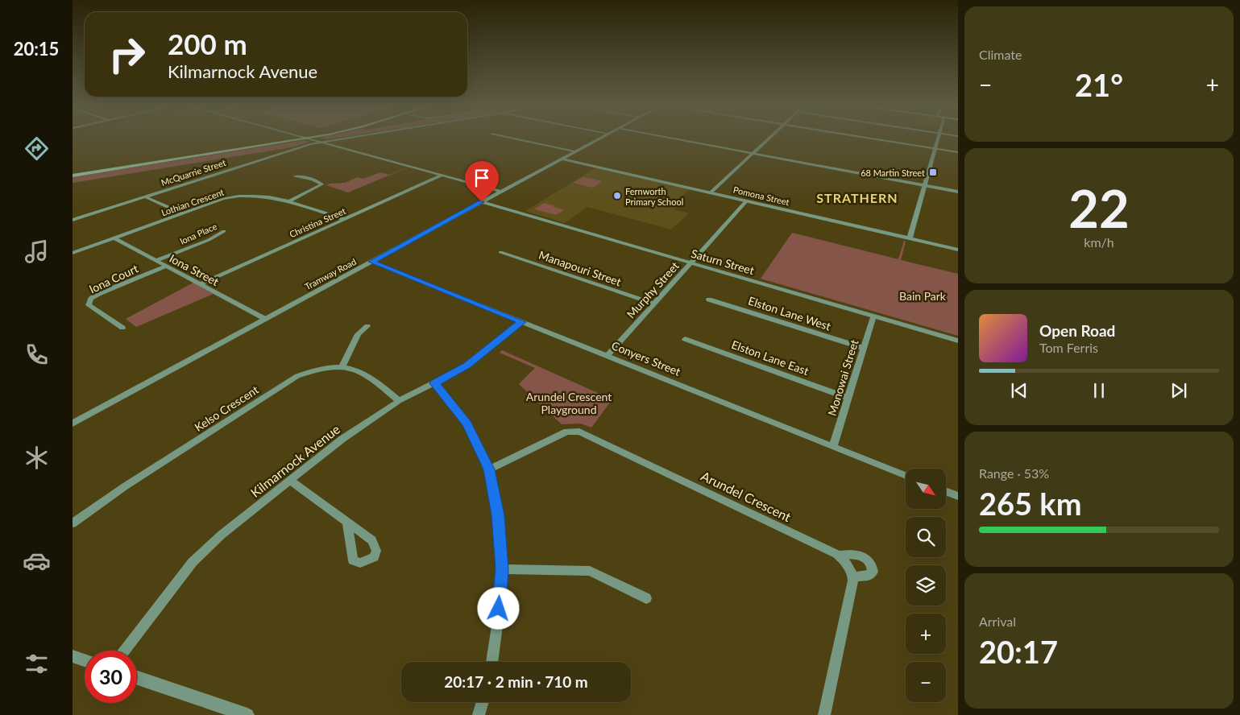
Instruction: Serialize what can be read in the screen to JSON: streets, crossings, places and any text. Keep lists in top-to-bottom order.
{
  "streets": {
    "street": [
      "McQuarrie Street",
      "Pomona Street",
      "Lothian Crescent",
      "Christina Street",
      "Iona Place",
      "Saturn Street",
      "Manapouri Street",
      "Iona Street",
      "Tramway Road",
      "Iona Court",
      "Murphy Street",
      "Elston Lane West",
      "Elston Lane East",
      "Conyers Street",
      "Monowai Street",
      "Kelso Crescent",
      "Kilmarnock Avenue",
      "Arundel Crescent"
    ]
  },
  "crossings": [
    ["Pomona Street", "Tramway Road"],
    ["Pomona Street", "Murphy Street"],
    ["Lothian Crescent", "Christina Street"],
    ["Lothian Crescent", "Iona Street"],
    ["Christina Street", "Iona Street"],
    ["Iona Place", "Iona Street"],
    ["Saturn Street", "Tramway Road"],
    ["Saturn Street", "Murphy Street"],
    ["Saturn Street", "Monowai Street"],
    ["Manapouri Street", "Murphy Street"],
    ["Iona Street", "Tramway Road"],
    ["Iona Street", "Iona Court"],
    ["Tramway Road", "Conyers Street"],
    ["Murphy Street", "Conyers Street"],
    ["Elston Lane West", "Monowai Street"],
    ["Elston Lane East", "Monowai Street"],
    ["Conyers Street", "Monowai Street"],
    ["Conyers Street", "Kilmarnock Avenue"],
    ["Kelso Crescent", "Kilmarnock Avenue"]
  ],
  "districts": ["STRATHERN"],
  "parks": ["Bain Park", "Arundel Crescent Playground"],
  "places": {
    "transit": ["68 Martin Street"],
    "other": ["Fernworth Primary School"]
  },
  "north": "bottom right",
  "page": {
    "tabs": "20:15",
    "tile": [
      "Climate",
      ["22", "km/h"],
      ["Range · 53%", "265 km"],
      ["Arrival", "20:17"]
    ],
    "turn": ["200 m", "Kilmarnock Avenue"],
    "heat": ["−", "21°", "+"],
    "song": ["Open Road", "Tom Ferris"],
    "map_buttons": ["+", "−"],
    "limit": "30",
    "trip": "20:17 · 2 min · 710 m"
  }
}
